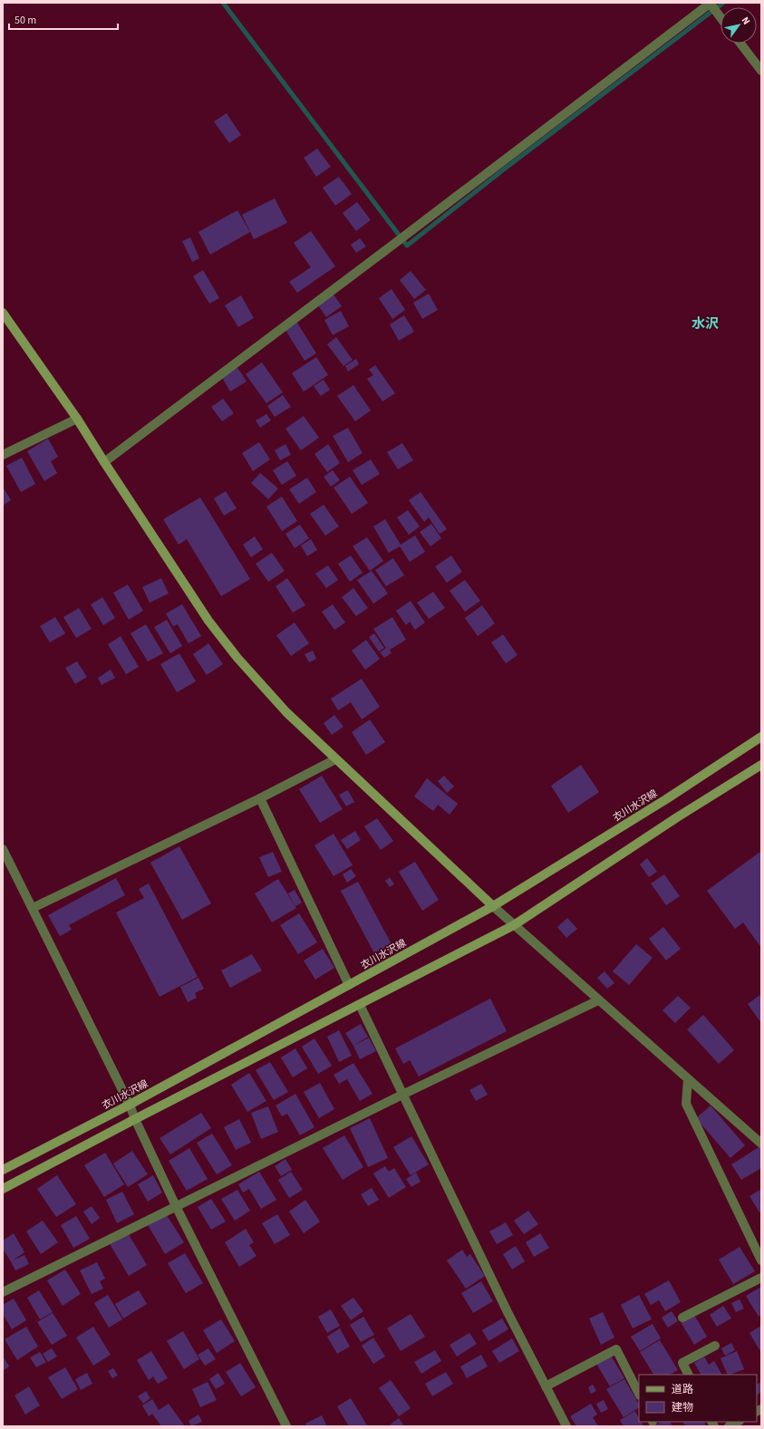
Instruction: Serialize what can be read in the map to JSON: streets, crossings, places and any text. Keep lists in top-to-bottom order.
{
  "streets": {
    "main road": ["衣川水沢線"]
  },
  "districts": ["水沢"],
  "legend": ["道路", "建物"],
  "scale_bar": "50 m",
  "north": "top right"
}
